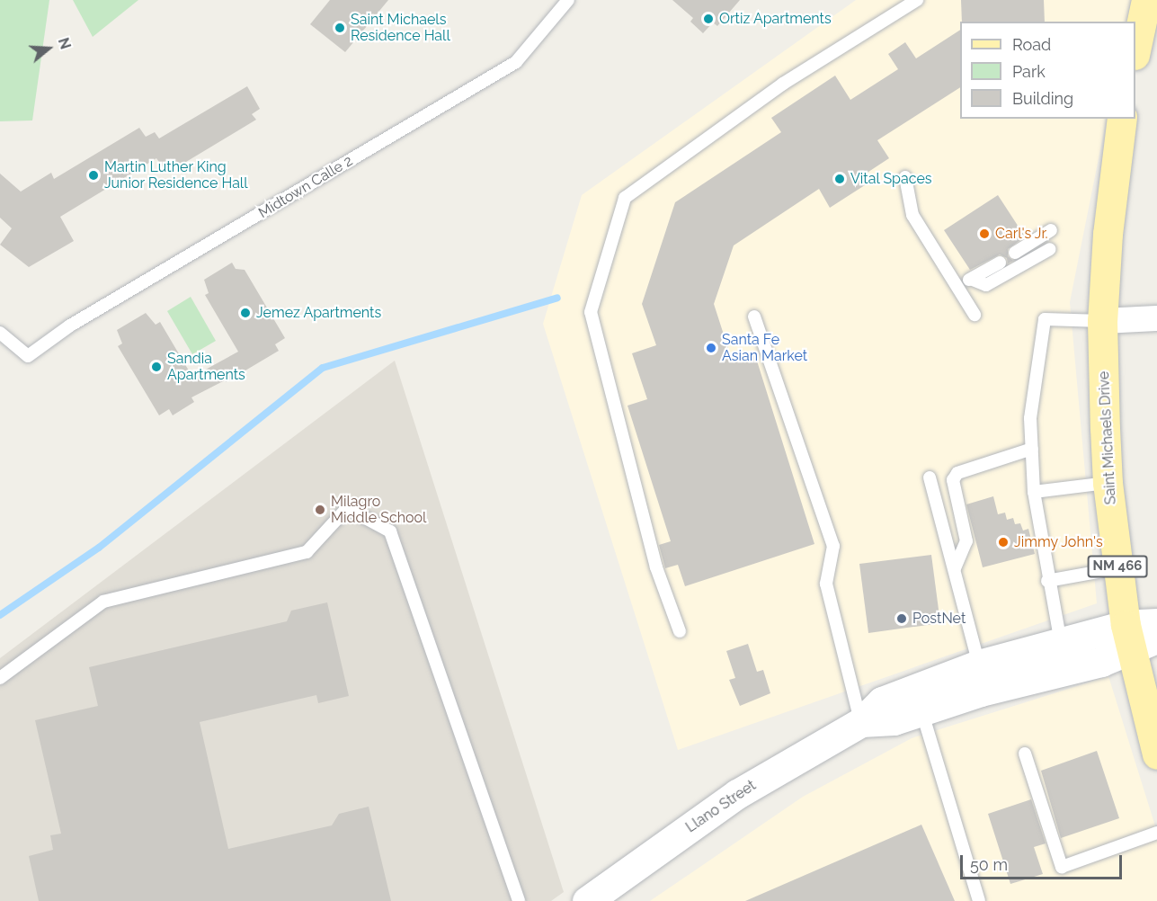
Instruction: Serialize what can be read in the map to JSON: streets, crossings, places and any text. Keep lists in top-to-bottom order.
{
  "streets": {
    "main road": ["Saint Michaels Drive", "NM 466"],
    "street": ["Llano Street"],
    "lane": ["Midtown Calle 2"]
  },
  "crossings": [
    ["Saint Michaels Drive", "Llano Street"]
  ],
  "places": [
    "Ortiz Apartments",
    "Saint Michaels Residence Hall",
    "Martin Luther King Junior Residence Hall",
    "Vital Spaces",
    "Carl's Jr.",
    "Jemez Apartments",
    "Santa Fe Asian Market",
    "Sandia Apartments",
    "Milagro Middle School",
    "Jimmy John's",
    "PostNet"
  ],
  "legend": ["Road", "Park", "Building"],
  "scale_bar": "50 m",
  "north": "right"
}
